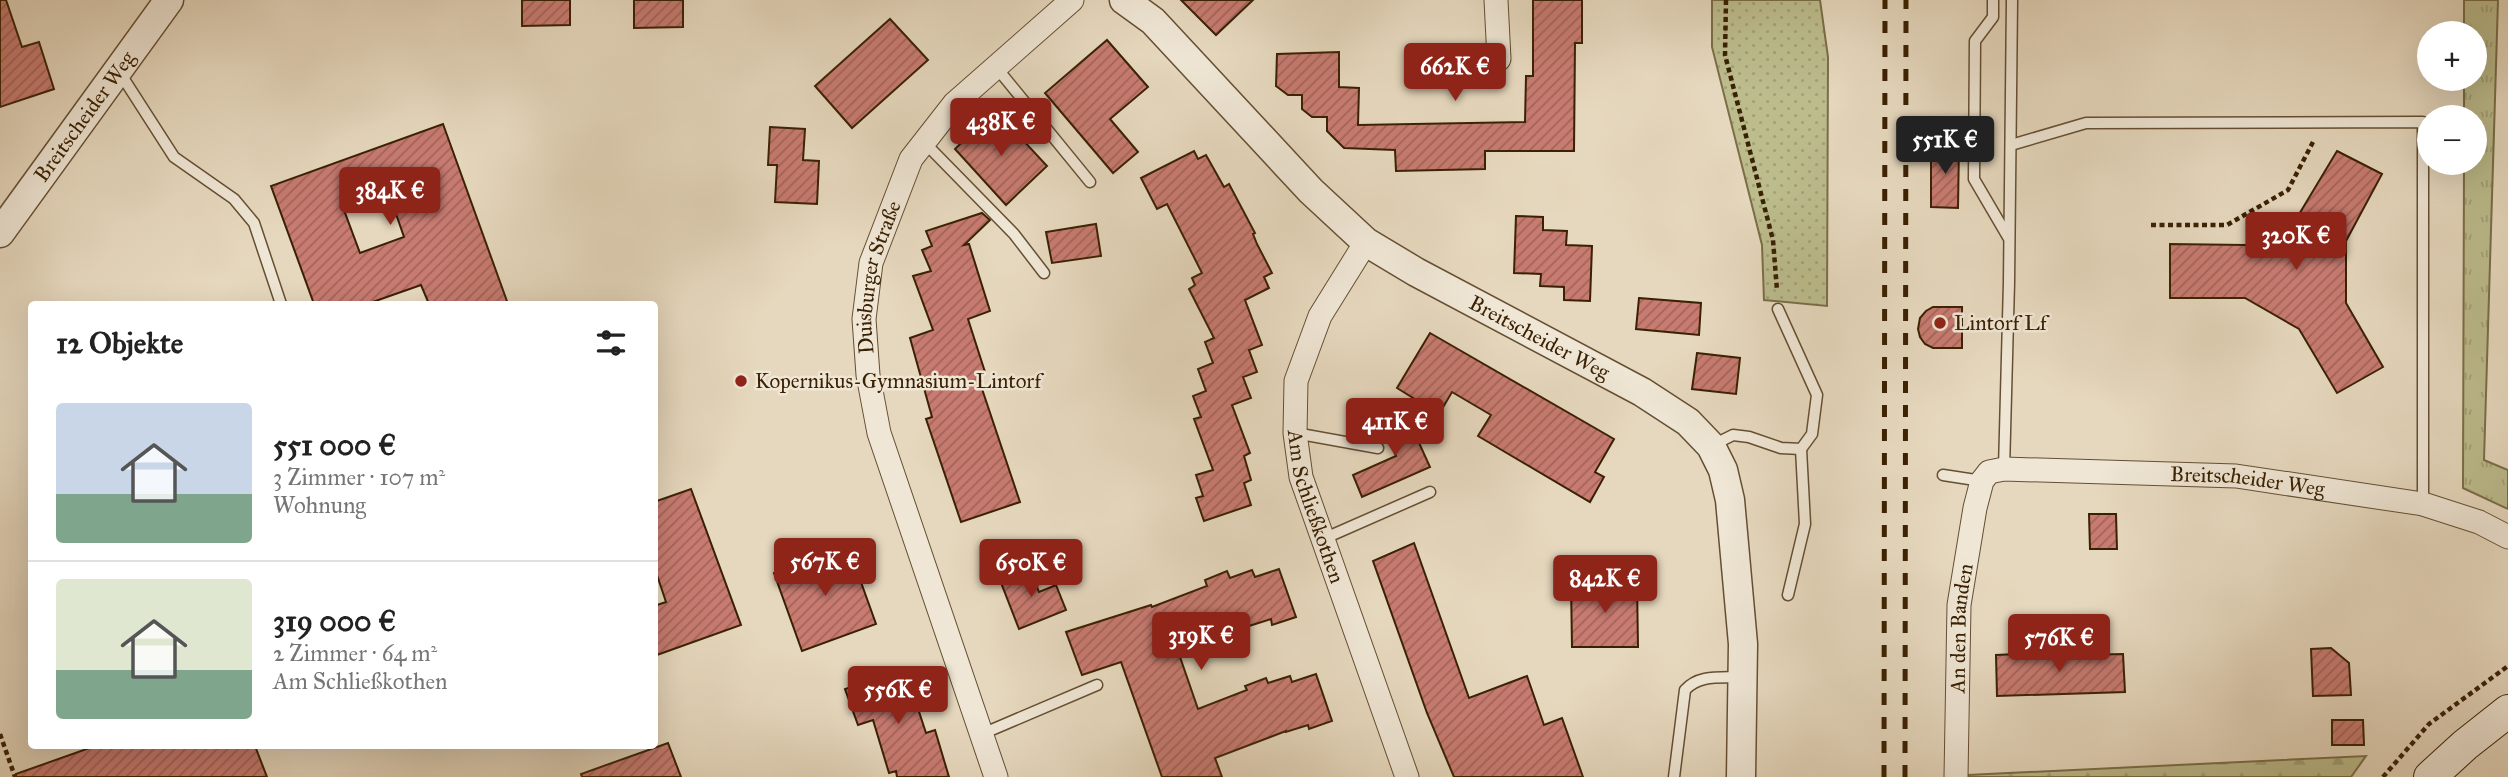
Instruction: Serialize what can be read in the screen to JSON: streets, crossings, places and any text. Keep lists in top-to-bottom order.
{
  "streets": {
    "street": [
      "Breitscheider Weg",
      "Duisburger Straße",
      "Am Schließkothen",
      "An den Banden"
    ]
  },
  "crossings": [
    ["Breitscheider Weg", "Am Schließkothen"]
  ],
  "places": ["Lintorf Lf", "Kopernikus-Gymnasium-Lintorf"],
  "page": {
    "map_buttons": ["+", "−"],
    "price": [
      "662K €",
      "438K €",
      "551K €",
      "384K €",
      "320K €",
      "411K €",
      "567K €",
      "650K €",
      "842K €",
      "319K €",
      "576K €",
      "556K €"
    ],
    "heading": "12 Objekte",
    "list": [
      {
        "name": "551 000 €",
        "note": "3 Zimmer · 107 m² · Wohnung"
      },
      {
        "name": "319 000 €",
        "note": "2 Zimmer · 64 m² · Am Schließkothen"
      }
    ]
  }
}
